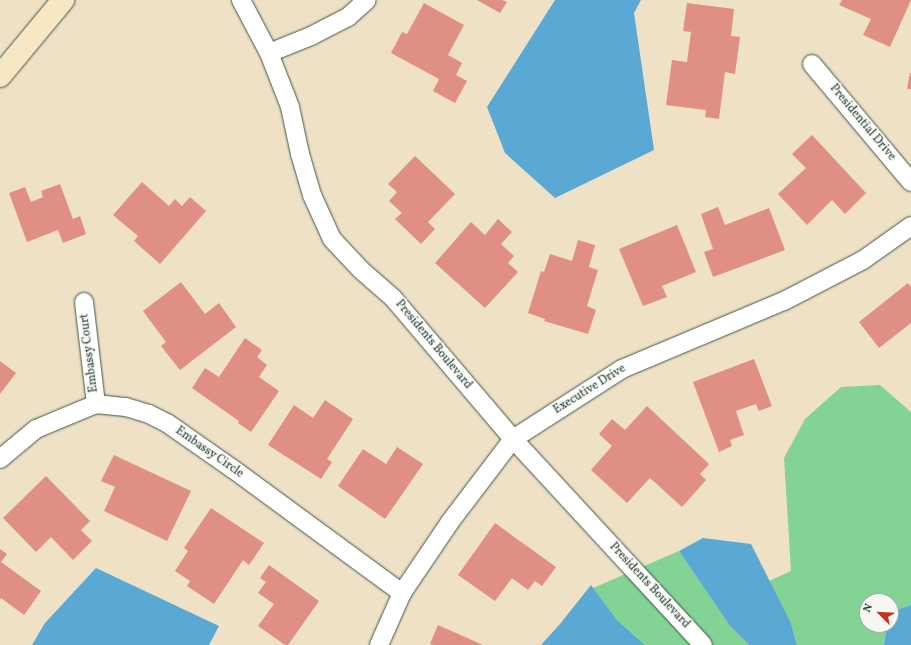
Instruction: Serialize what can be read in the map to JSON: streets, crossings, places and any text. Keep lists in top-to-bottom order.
{
  "streets": {
    "street": [
      "Presidential Drive",
      "Presidents Boulevard",
      "Embassy Court",
      "Executive Drive",
      "Embassy Circle"
    ]
  },
  "crossings": [
    ["Presidents Boulevard", "Executive Drive"],
    ["Embassy Court", "Embassy Circle"],
    ["Executive Drive", "Embassy Circle"]
  ],
  "north": "top left"
}
